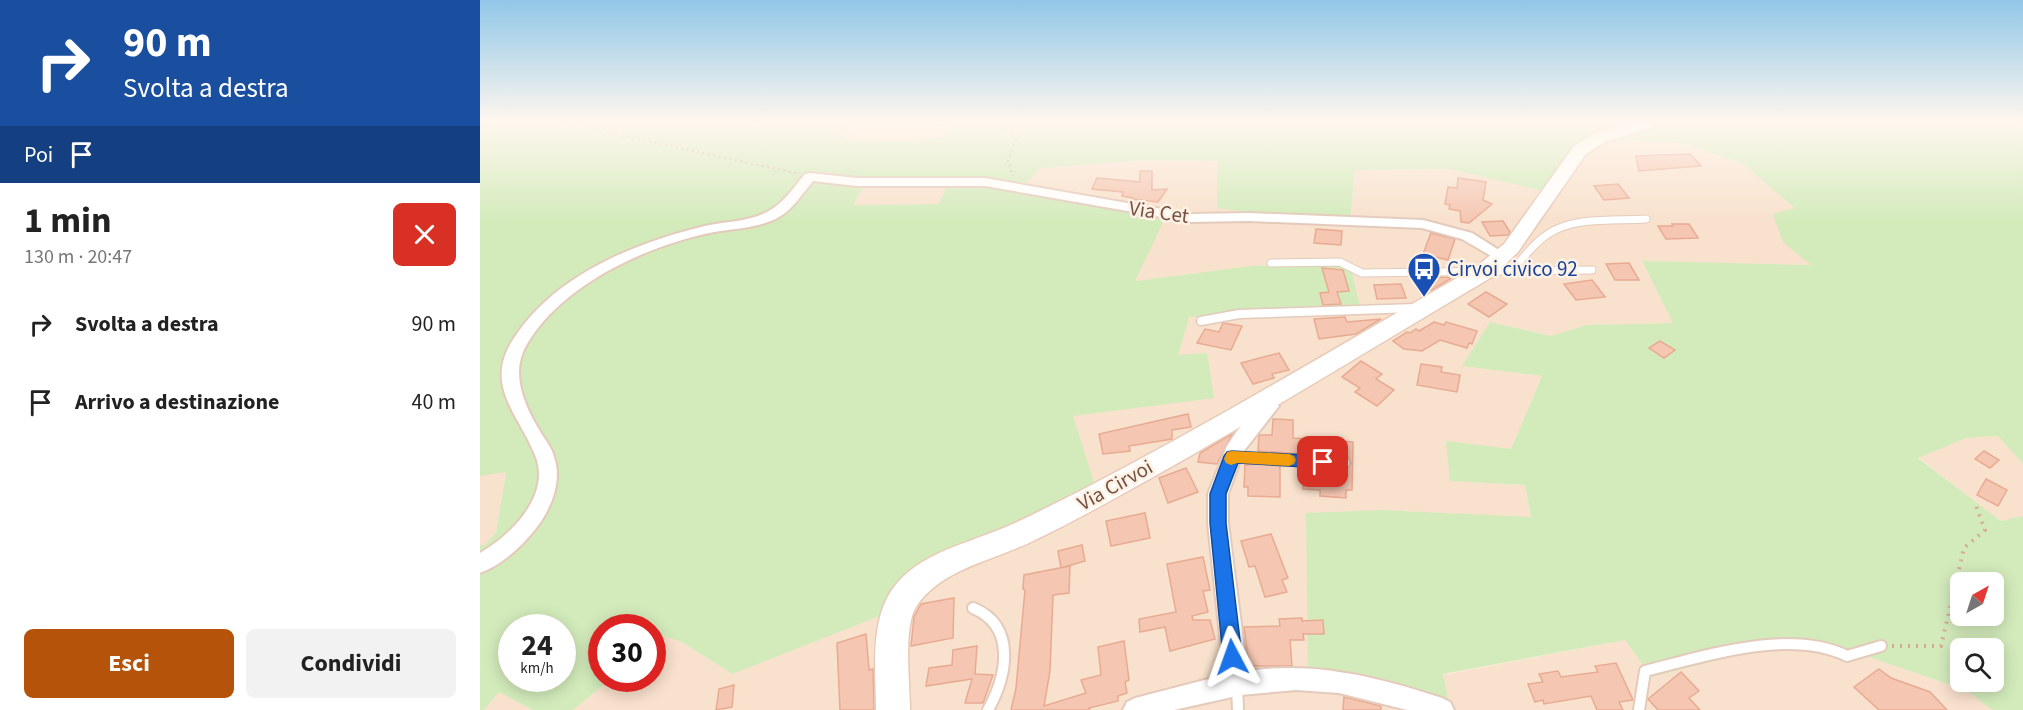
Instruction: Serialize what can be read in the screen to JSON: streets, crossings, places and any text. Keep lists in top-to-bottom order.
{
  "streets": {
    "street": ["Via Cet", "Via Cirvoi"]
  },
  "crossings": [
    ["Via Cet", "Via Cirvoi"]
  ],
  "places": {
    "bus stop": ["Cirvoi civico 92"]
  },
  "north": "top right",
  "page": {
    "turn": ["90 m", "Svolta a destra"],
    "then": "Poi",
    "heading": ["1 min", "130 m · 20:47"],
    "list": [
      {
        "name": "Svolta a destra",
        "value": "90 m"
      },
      {
        "name": "Arrivo a destinazione",
        "value": "40 m"
      }
    ],
    "speed": "24 km/h",
    "limit": "30",
    "buttons": ["Esci", "Condividi"]
  }
}
